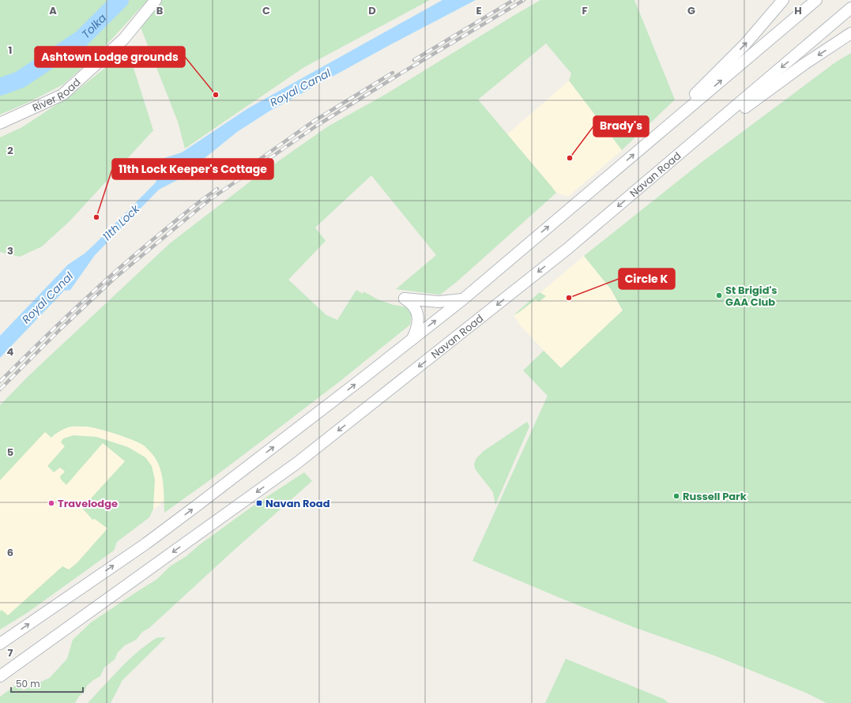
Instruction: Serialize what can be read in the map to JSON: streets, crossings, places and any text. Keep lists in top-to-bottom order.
{
  "streets": {
    "main road": ["River Road", "Navan Road"]
  },
  "water": ["Tolka", "Royal Canal", "11th Lock"],
  "places": {
    "other": [
      "Ashtown Lodge grounds",
      "Brady's",
      "11th Lock Keeper's Cottage",
      "St Brigid's GAA Club",
      "Circle K",
      "Russell Park",
      "Travelodge"
    ],
    "transit": ["Navan Road"]
  },
  "scale_bar": "50 m",
  "grid": {
    "columns": [
      "A",
      "B",
      "C",
      "D",
      "E",
      "F",
      "G",
      "H"
    ],
    "rows": [
      "1",
      "2",
      "3",
      "4",
      "5",
      "6",
      "7"
    ]
  }
}
